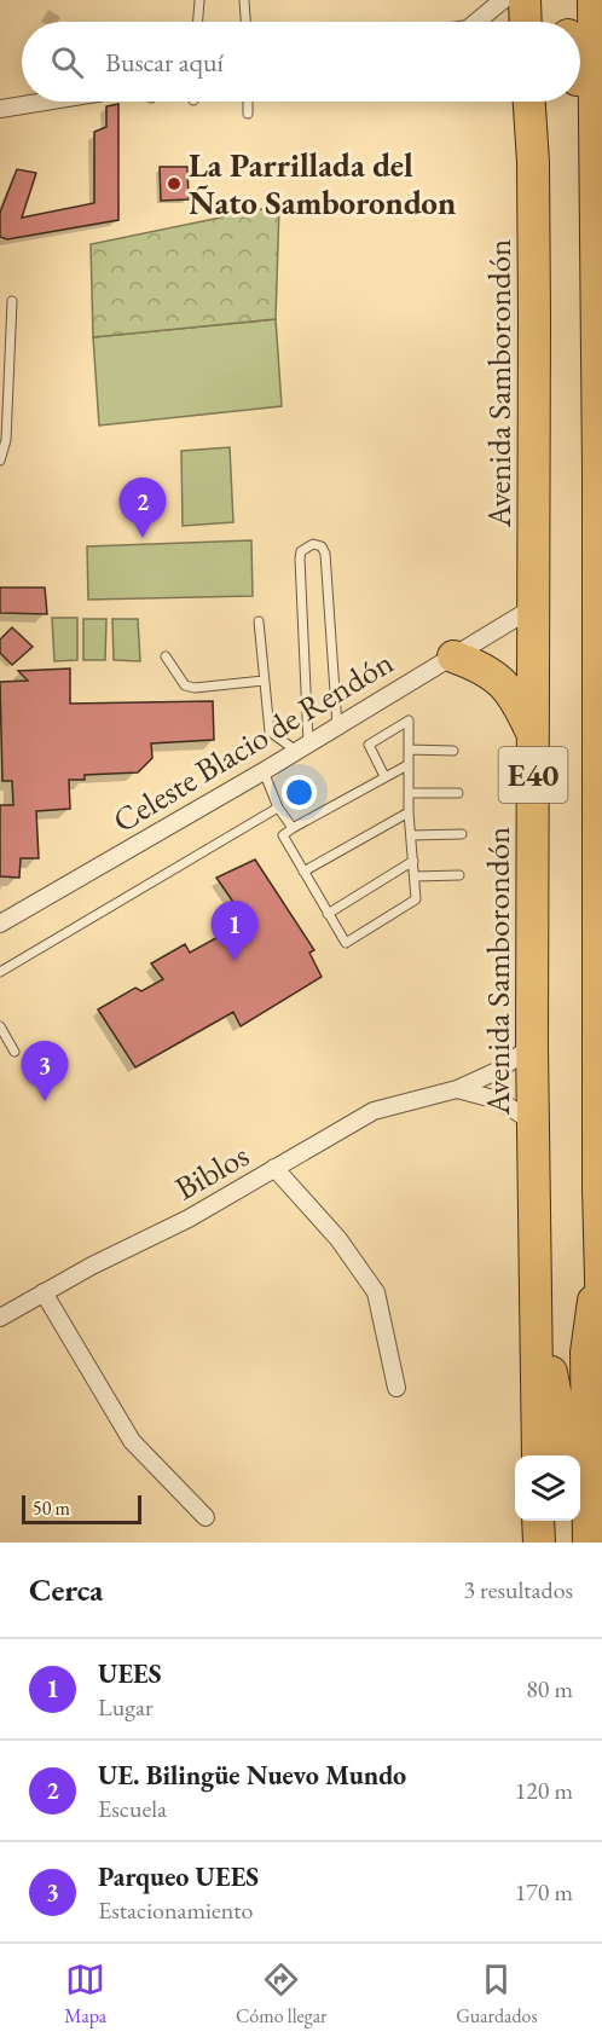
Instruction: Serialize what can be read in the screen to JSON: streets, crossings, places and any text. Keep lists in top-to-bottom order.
{
  "streets": {
    "highway": ["Avenida Samborondón", "E40"],
    "street": ["Celeste Blacio de Rendón", "Biblos"]
  },
  "crossings": [
    ["Avenida Samborondón", "Celeste Blacio de Rendón"],
    ["Avenida Samborondón", "Biblos"]
  ],
  "places": ["La Parrillada del Ñato Samborondon"],
  "scale_bar": "50 m",
  "page": {
    "search": "Buscar aquí",
    "pins": ["2", "1", "3"],
    "scale": "50 m",
    "heading": ["Cerca", "3 resultados"],
    "list": [
      {
        "mark": "1",
        "name": "UEES",
        "note": "Lugar",
        "value": "80 m"
      },
      {
        "mark": "2",
        "name": "UE. Bilingüe Nuevo Mundo",
        "note": "Escuela",
        "value": "120 m"
      },
      {
        "mark": "3",
        "name": "Parqueo UEES",
        "note": "Estacionamiento",
        "value": "170 m"
      }
    ],
    "nav": ["Mapa", "Cómo llegar", "Guardados"]
  }
}
